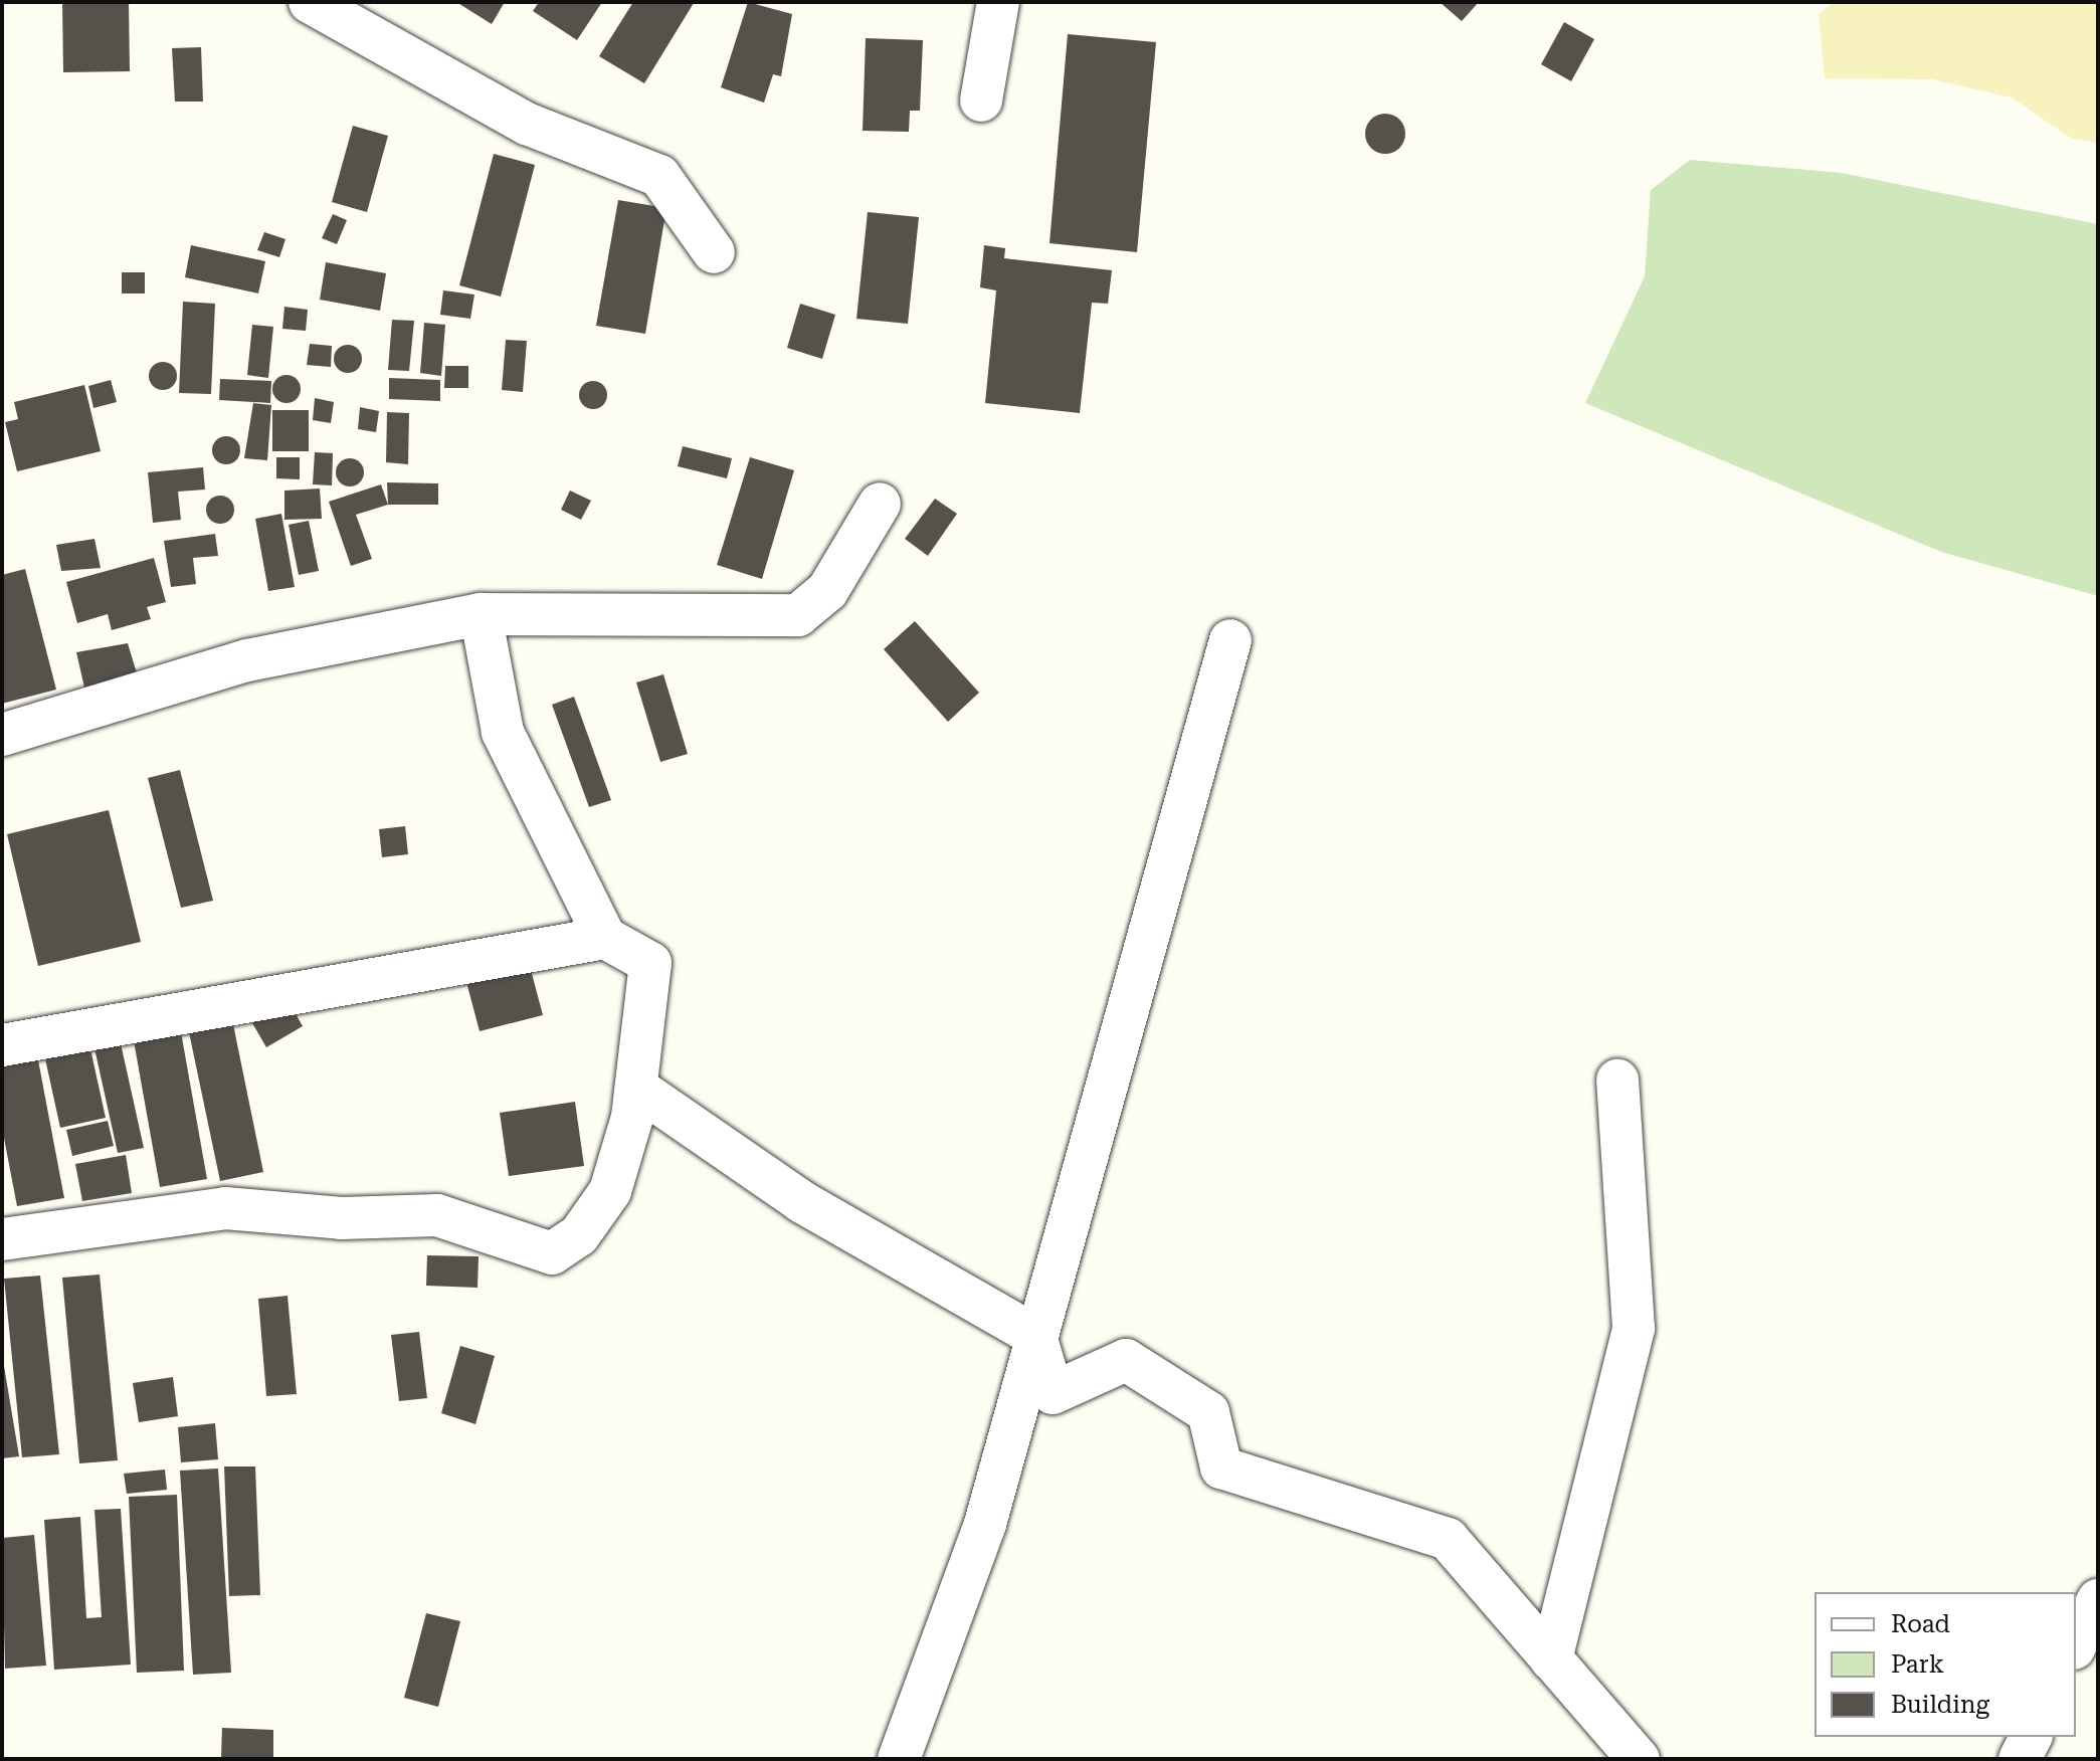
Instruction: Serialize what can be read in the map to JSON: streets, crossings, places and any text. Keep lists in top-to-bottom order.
{
  "legend": ["Road", "Park", "Building"]
}
